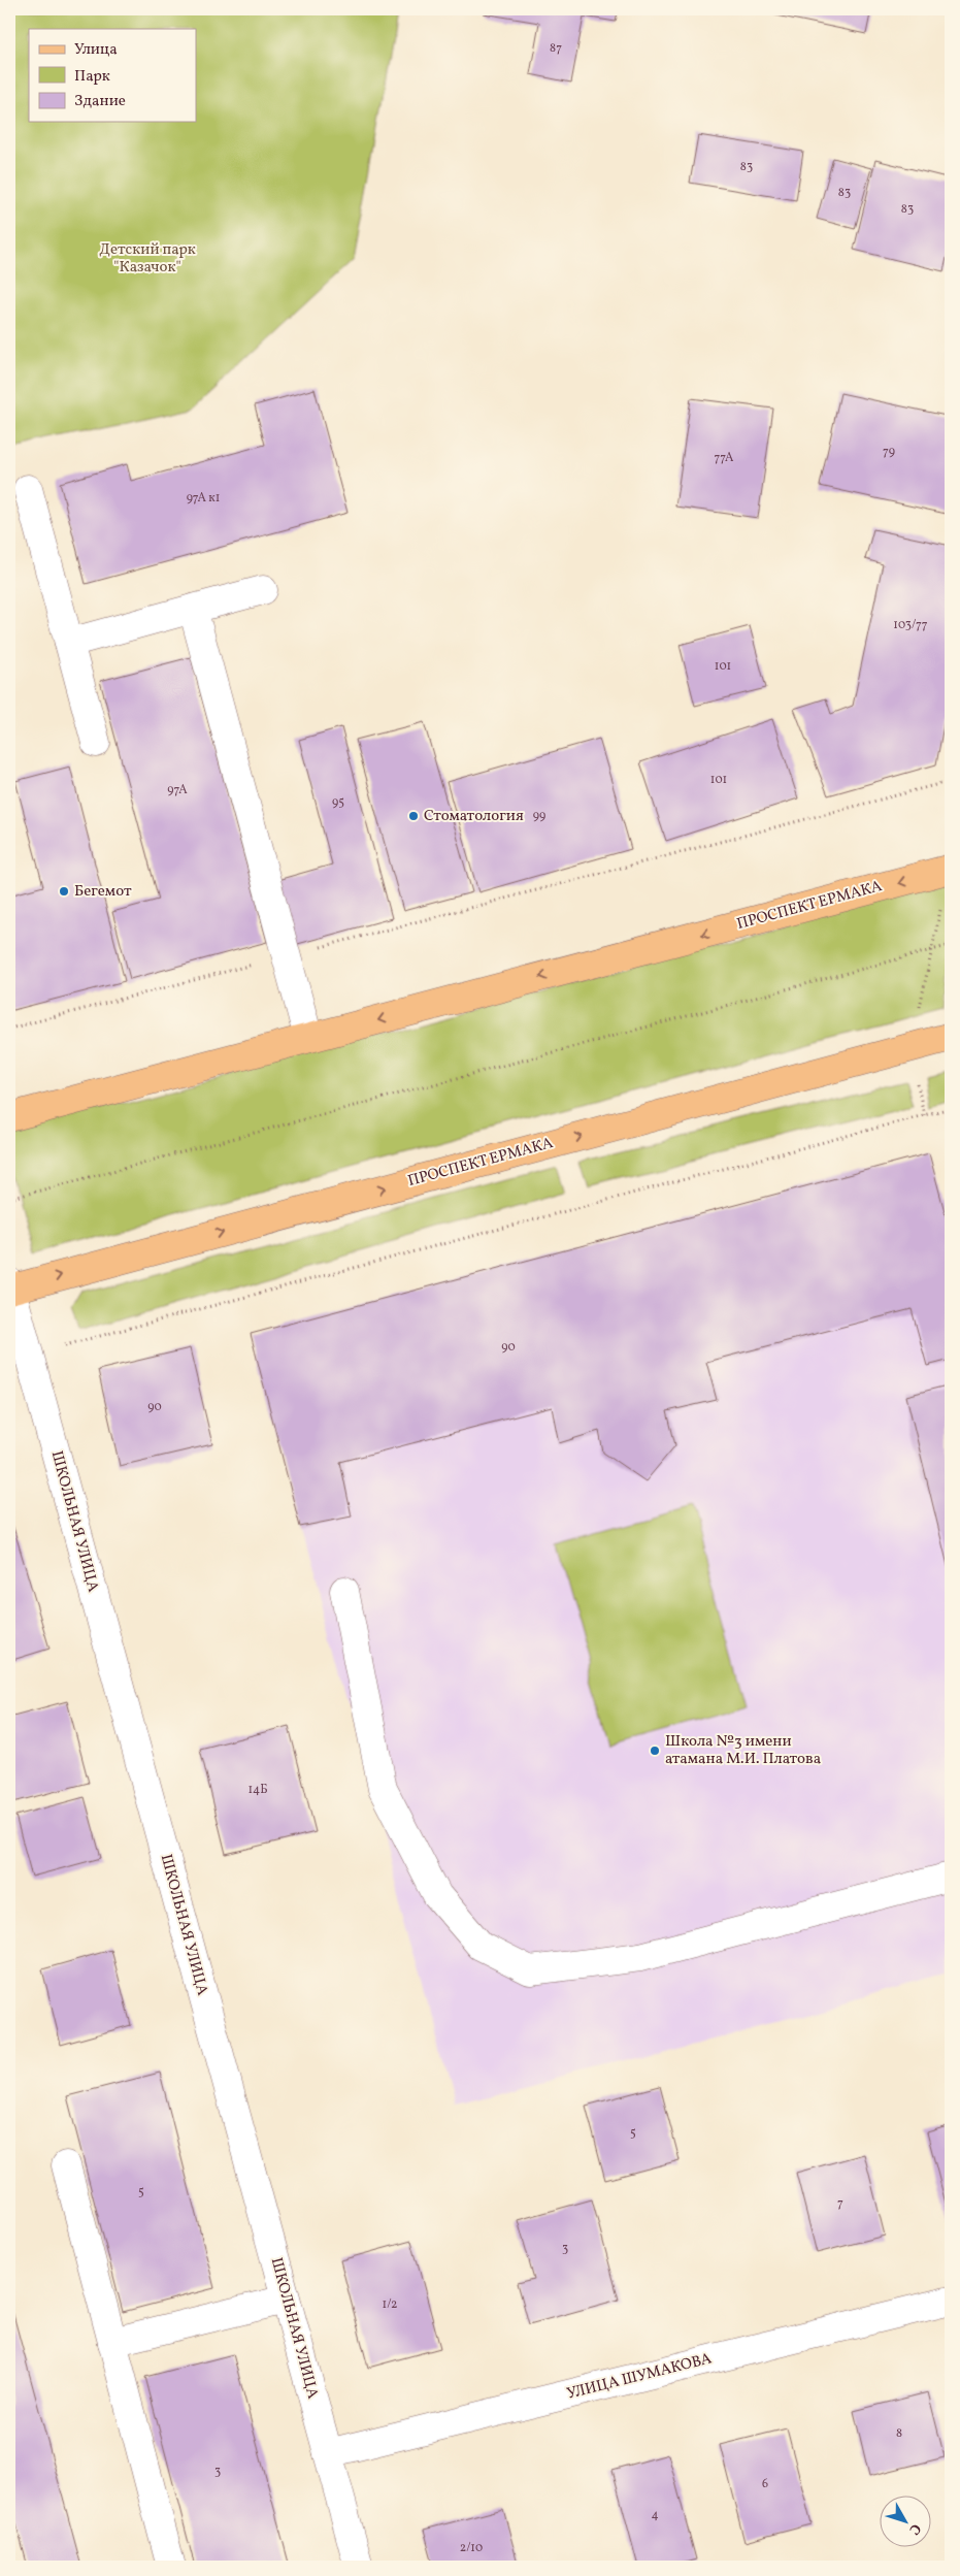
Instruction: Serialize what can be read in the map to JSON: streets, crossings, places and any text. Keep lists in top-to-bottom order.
{
  "streets": {
    "main road": ["ПРОСПЕКТ ЕРМАКА"],
    "street": ["ШКОЛЬНАЯ УЛИЦА", "УЛИЦА ШУМАКОВА"]
  },
  "crossings": [
    ["ПРОСПЕКТ ЕРМАКА", "ШКОЛЬНАЯ УЛИЦА"],
    ["ШКОЛЬНАЯ УЛИЦА", "УЛИЦА ШУМАКОВА"]
  ],
  "parks": ["Детский парк \"Казачок\""],
  "places": ["Стоматология", "Бегемот", "Школа №3 имени атамана М.И. Платова"],
  "house_numbers": [
    "87",
    "83",
    "83",
    "83",
    "79",
    "77А",
    "97А к1",
    "103/77",
    "101",
    "101",
    "97А",
    "95",
    "99",
    "90",
    "90",
    "14Б",
    "5",
    "5",
    "7",
    "3",
    "1/2",
    "8",
    "3",
    "6",
    "4",
    "2/10"
  ],
  "legend": ["Улица", "Парк", "Здание"],
  "north": "bottom right"
}
